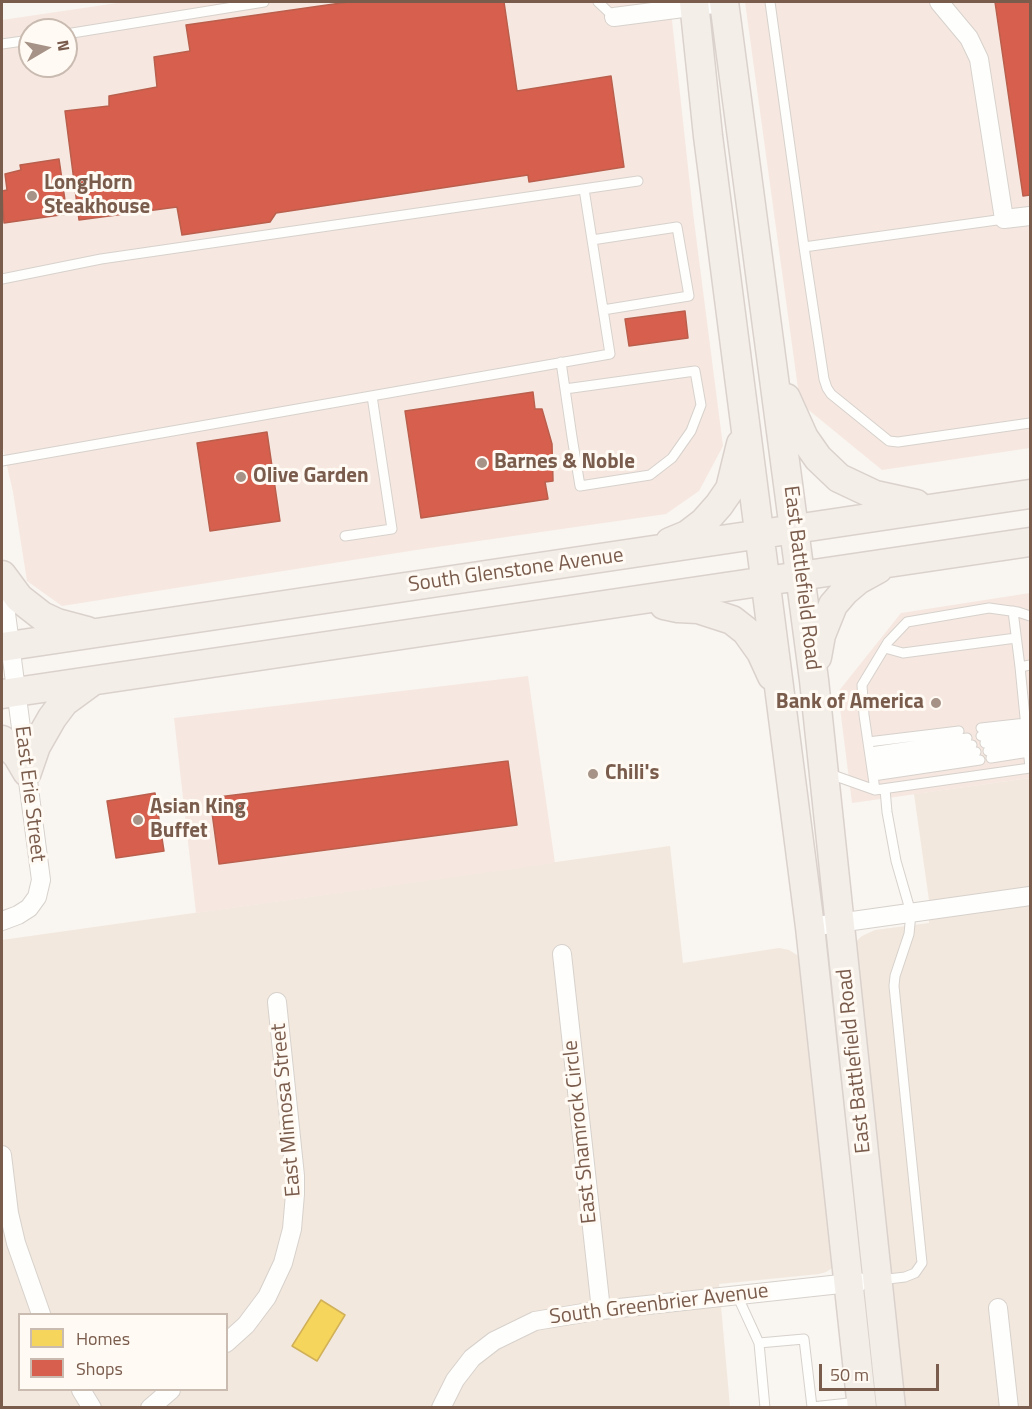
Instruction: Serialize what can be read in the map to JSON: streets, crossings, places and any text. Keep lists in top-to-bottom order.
{
  "streets": {
    "main road": ["South Glenstone Avenue", "East Battlefield Road"],
    "street": [
      "East Erie Street",
      "East Mimosa Street",
      "East Shamrock Circle",
      "South Greenbrier Avenue"
    ]
  },
  "crossings": [
    ["South Glenstone Avenue", "East Battlefield Road"],
    ["South Glenstone Avenue", "East Erie Street"],
    ["East Battlefield Road", "South Greenbrier Avenue"],
    ["East Shamrock Circle", "South Greenbrier Avenue"]
  ],
  "places": [
    "LongHorn Steakhouse",
    "Barnes & Noble",
    "Olive Garden",
    "Bank of America",
    "Chili's",
    "Asian King Buffet"
  ],
  "legend": ["Homes", "Shops"],
  "scale_bar": "50 m",
  "north": "right"
}
